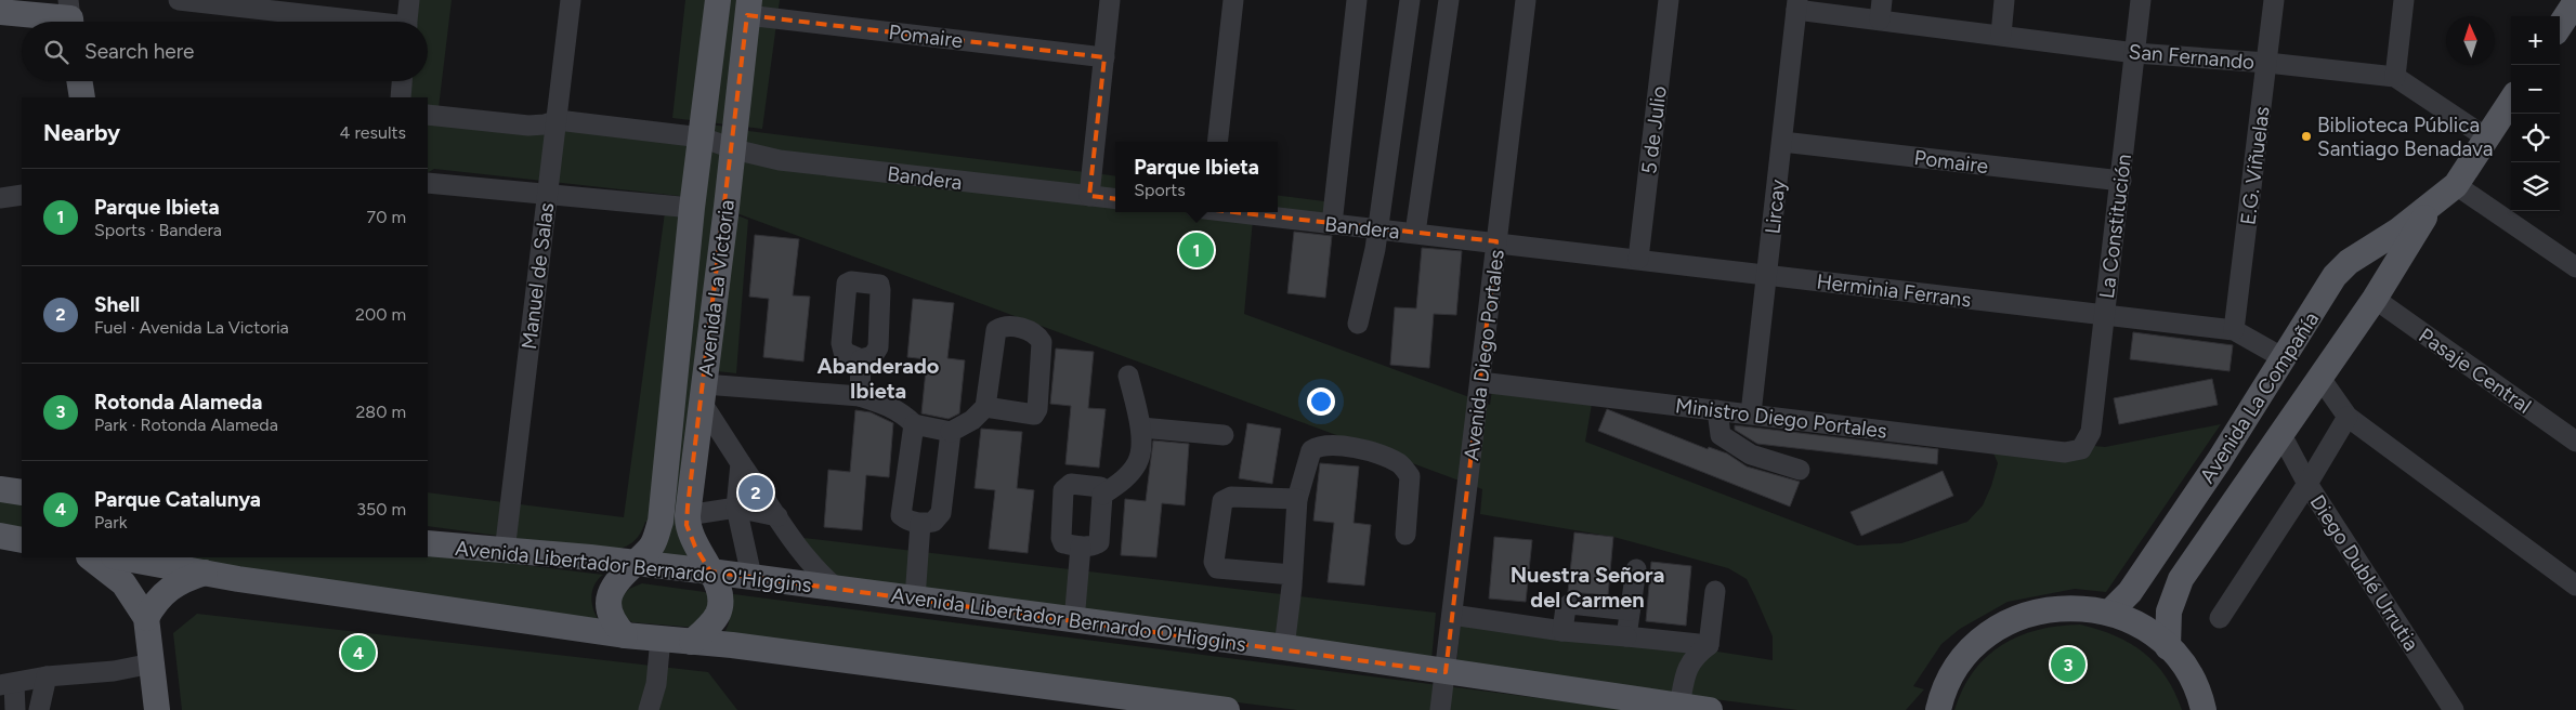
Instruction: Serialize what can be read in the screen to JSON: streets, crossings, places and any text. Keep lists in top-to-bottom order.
{
  "streets": {
    "main road": ["Avenida La Victoria", "Avenida La Compañía", "Avenida Libertador Bernardo O'Higgins"],
    "street": [
      "Pomaire",
      "San Fernando",
      "5 de Julio",
      "E.G. Viñuelas",
      "Bandera",
      "Lircay",
      "La Constitución",
      "Manuel de Salas",
      "Herminia Ferrans",
      "Avenida Diego Portales",
      "Pasaje Central",
      "Ministro Diego Portales",
      "Diego Dublé Urrutia"
    ]
  },
  "crossings": [
    ["Pomaire", "Lircay"],
    ["Pomaire", "La Constitución"],
    ["Pomaire", "Avenida La Victoria"],
    ["San Fernando", "E.G. Viñuelas"],
    ["San Fernando", "Lircay"],
    ["San Fernando", "La Constitución"],
    ["San Fernando", "Avenida La Compañía"],
    ["5 de Julio", "Herminia Ferrans"],
    ["E.G. Viñuelas", "Herminia Ferrans"],
    ["Bandera", "Manuel de Salas"],
    ["Bandera", "Avenida La Victoria"],
    ["Bandera", "Herminia Ferrans"],
    ["Bandera", "Avenida Diego Portales"],
    ["Lircay", "Herminia Ferrans"],
    ["Lircay", "Ministro Diego Portales"],
    ["La Constitución", "Herminia Ferrans"],
    ["La Constitución", "Ministro Diego Portales"],
    ["Manuel de Salas", "Avenida Libertador Bernardo O'Higgins"],
    ["Avenida La Victoria", "Avenida Libertador Bernardo O'Higgins"],
    ["Herminia Ferrans", "Avenida Diego Portales"],
    ["Herminia Ferrans", "Avenida La Compañía"],
    ["Avenida Diego Portales", "Ministro Diego Portales"],
    ["Avenida Diego Portales", "Avenida Libertador Bernardo O'Higgins"],
    ["Pasaje Central", "Avenida La Compañía"],
    ["Avenida La Compañía", "Diego Dublé Urrutia"]
  ],
  "districts": ["Abanderado Ibieta", "Nuestra Señora del Carmen"],
  "places": ["Biblioteca Pública Santiago Benadava"],
  "north": "top",
  "page": {
    "map_buttons": ["+", "−"],
    "search": "Search here",
    "heading": ["Nearby", "4 results"],
    "popup": ["Parque Ibieta", "Sports"],
    "list": [
      {
        "mark": "1",
        "name": "Parque Ibieta",
        "note": "Sports · Bandera",
        "value": "70 m"
      },
      {
        "mark": "2",
        "name": "Shell",
        "note": "Fuel · Avenida La Victoria",
        "value": "200 m"
      },
      {
        "mark": "3",
        "name": "Rotonda Alameda",
        "note": "Park · Rotonda Alameda",
        "value": "280 m"
      },
      {
        "mark": "4",
        "name": "Parque Catalunya",
        "note": "Park",
        "value": "350 m"
      }
    ],
    "pins": [
      "1",
      "2",
      "4",
      "3"
    ]
  }
}
